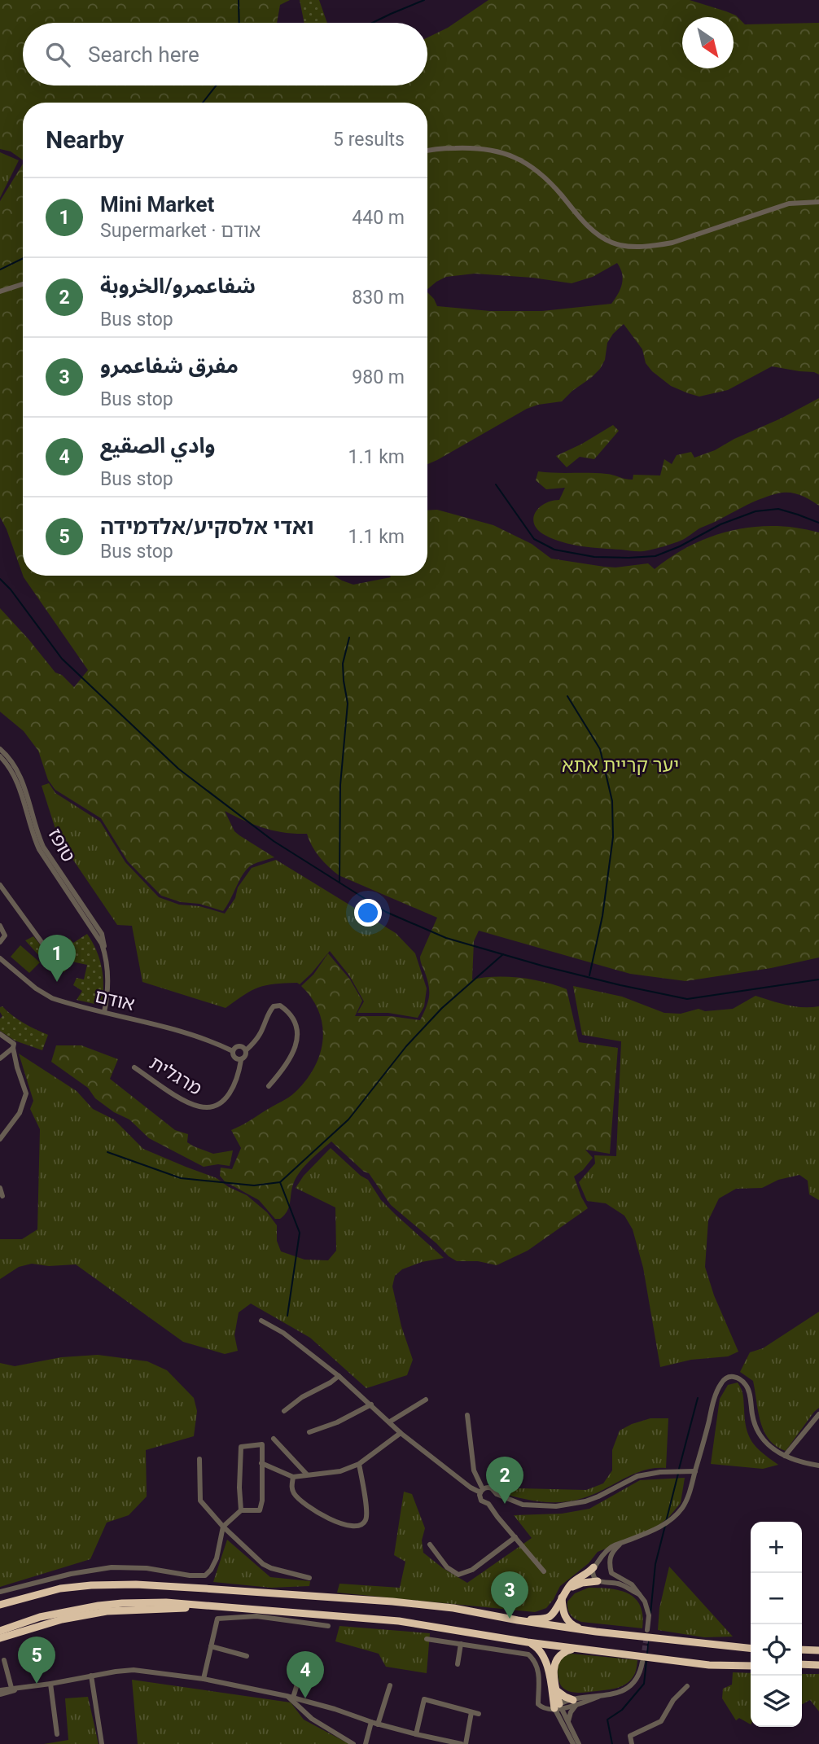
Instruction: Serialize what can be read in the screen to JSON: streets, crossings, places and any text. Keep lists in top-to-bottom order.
{
  "streets": {
    "street": ["טופז", "אודם", "מרגלית"]
  },
  "crossings": [
    ["טופז", "אודם"],
    ["אודם", "מרגלית"]
  ],
  "parks": ["יער קריית אתא"],
  "north": "bottom right",
  "page": {
    "search": "Search here",
    "heading": ["Nearby", "5 results"],
    "list": [
      {
        "mark": "1",
        "name": "Mini Market",
        "note": "Supermarket · אודם",
        "value": "440 m"
      },
      {
        "mark": "2",
        "name": "شفاعمرو/الخروبة",
        "note": "Bus stop",
        "value": "830 m"
      },
      {
        "mark": "3",
        "name": "مفرق شفاعمرو",
        "note": "Bus stop",
        "value": "980 m"
      },
      {
        "mark": "4",
        "name": "وادي الصقيع",
        "note": "Bus stop",
        "value": "1.1 km"
      },
      {
        "mark": "5",
        "name": "ואדי אלסקיע/אלדמידה",
        "note": "Bus stop",
        "value": "1.1 km"
      }
    ],
    "pins": [
      "1",
      "2",
      "3",
      "5",
      "4"
    ],
    "map_buttons": ["+", "−"]
  }
}
